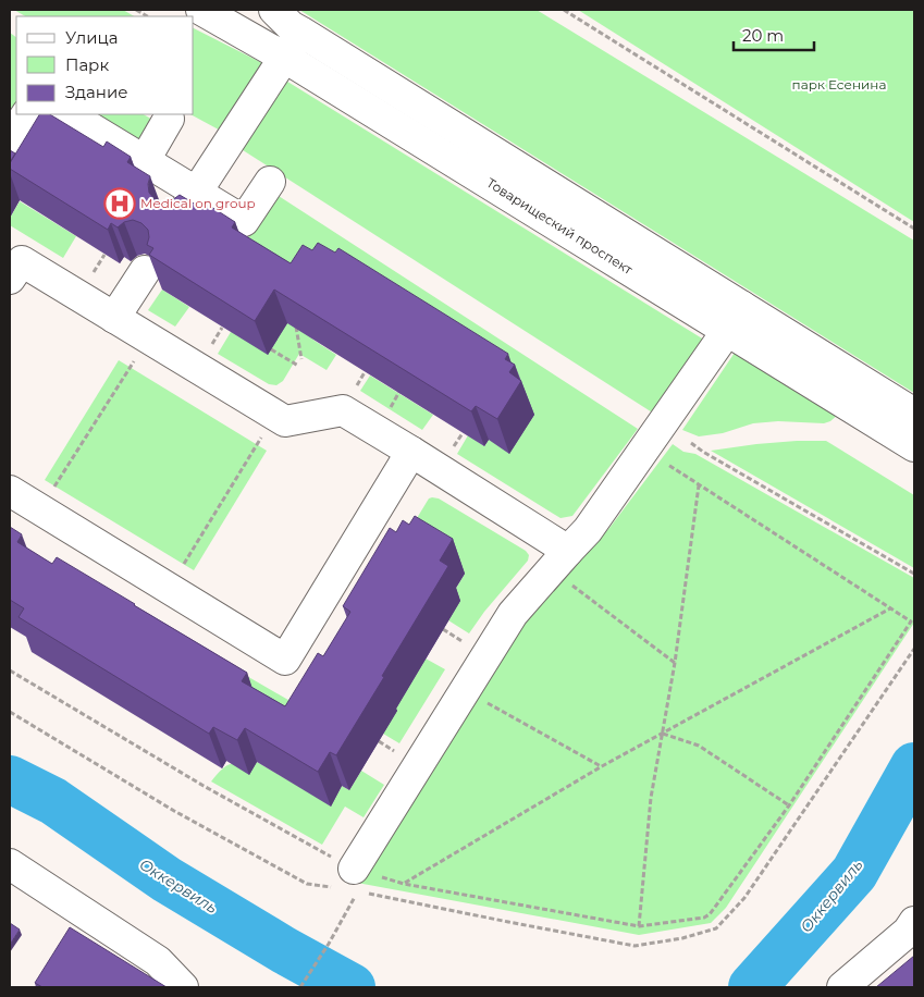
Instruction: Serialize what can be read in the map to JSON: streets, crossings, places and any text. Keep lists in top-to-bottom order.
{
  "streets": {
    "street": ["Товарищеский проспект"]
  },
  "water": ["Оккервиль"],
  "parks": ["парк Есенина"],
  "places": {
    "hospital": ["Medical on group"]
  },
  "legend": ["Улица", "Парк", "Здание"],
  "scale_bar": "20 m"
}
